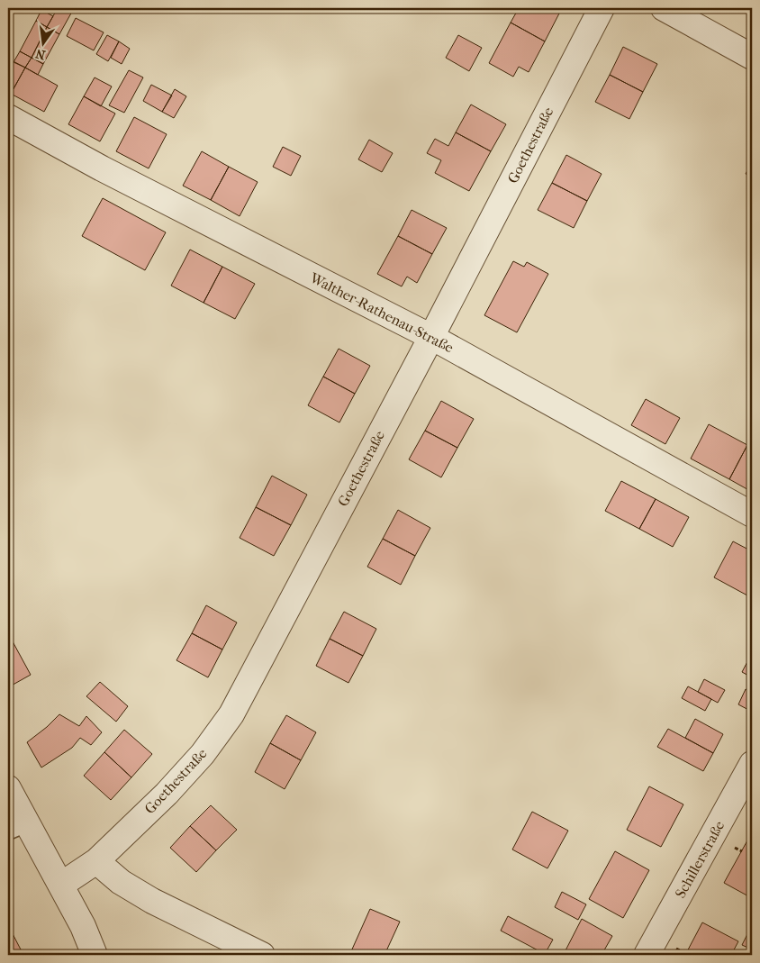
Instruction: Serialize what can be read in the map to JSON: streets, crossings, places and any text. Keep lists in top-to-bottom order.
{
  "streets": {
    "street": ["Goethestraße", "Walther-Rathenau-Straße", "Schillerstraße"]
  },
  "crossings": [
    ["Goethestraße", "Walther-Rathenau-Straße"]
  ],
  "north": "bottom"
}
